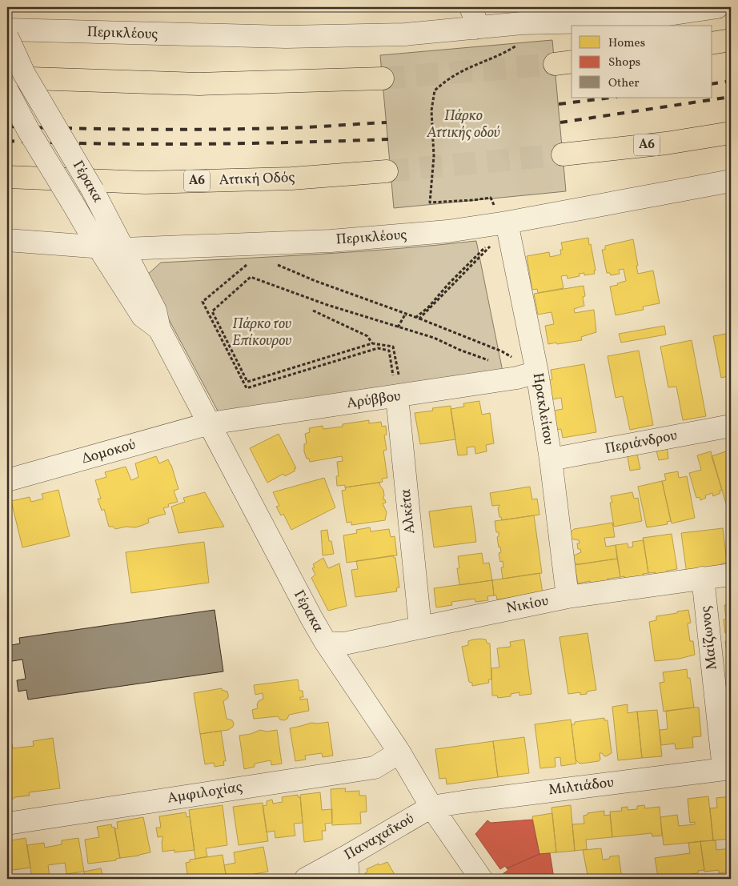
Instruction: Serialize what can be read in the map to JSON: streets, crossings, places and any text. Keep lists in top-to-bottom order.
{
  "streets": {
    "highway": ["Α6", "Αττική Οδός"],
    "street": [
      "Περικλέους",
      "Γέρακα",
      "Αρύββου",
      "Ηρακλείτου",
      "Περιάνδρου",
      "Δομοκού",
      "Αλκέτα",
      "Νικίου",
      "Μαίζωνος",
      "Μιλτιάδου",
      "Αμφιλοχίας",
      "Παναχαΐκού"
    ]
  },
  "crossings": [
    ["Περικλέους", "Γέρακα"],
    ["Περικλέους", "Ηρακλείτου"],
    ["Γέρακα", "Αρύββου"],
    ["Γέρακα", "Δομοκού"],
    ["Γέρακα", "Νικίου"],
    ["Γέρακα", "Μιλτιάδου"],
    ["Γέρακα", "Αμφιλοχίας"],
    ["Γέρακα", "Παναχαΐκού"],
    ["Αρύββου", "Ηρακλείτου"],
    ["Αρύββου", "Δομοκού"],
    ["Αρύββου", "Αλκέτα"],
    ["Ηρακλείτου", "Περιάνδρου"],
    ["Ηρακλείτου", "Νικίου"],
    ["Αλκέτα", "Νικίου"],
    ["Νικίου", "Μαίζωνος"],
    ["Μαίζωνος", "Μιλτιάδου"],
    ["Μιλτιάδου", "Παναχαΐκού"]
  ],
  "parks": ["Πάρκο Αττικής οδού", "Πάρκο του Επίκουρου"],
  "legend": ["Homes", "Shops", "Other"]
}
